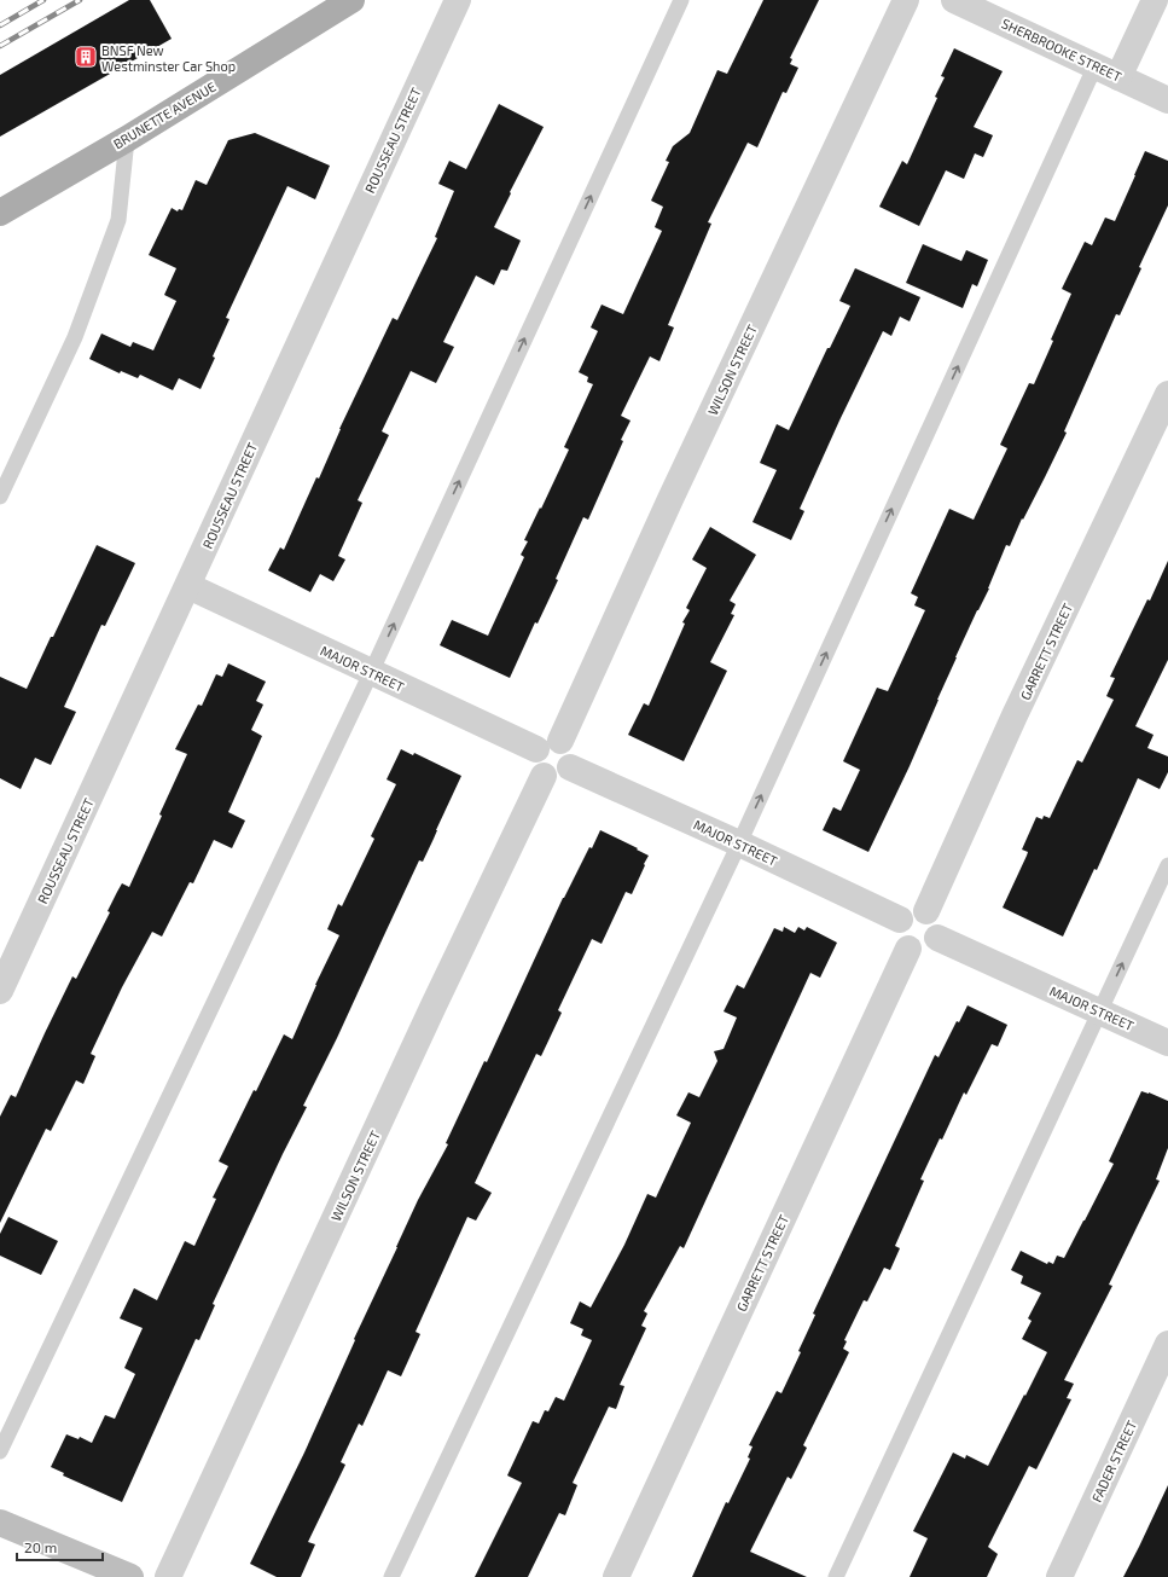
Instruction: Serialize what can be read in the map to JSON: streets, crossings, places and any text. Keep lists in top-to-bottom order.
{
  "streets": {
    "main road": ["BRUNETTE AVENUE"],
    "street": [
      "SHERBROOKE STREET",
      "ROUSSEAU STREET",
      "WILSON STREET",
      "GARRETT STREET",
      "MAJOR STREET",
      "FADER STREET"
    ]
  },
  "crossings": [
    ["ROUSSEAU STREET", "MAJOR STREET"],
    ["WILSON STREET", "MAJOR STREET"],
    ["GARRETT STREET", "MAJOR STREET"]
  ],
  "places": {
    "building": ["BNSF New Westminster Car Shop"]
  },
  "scale_bar": "20 m"
}
